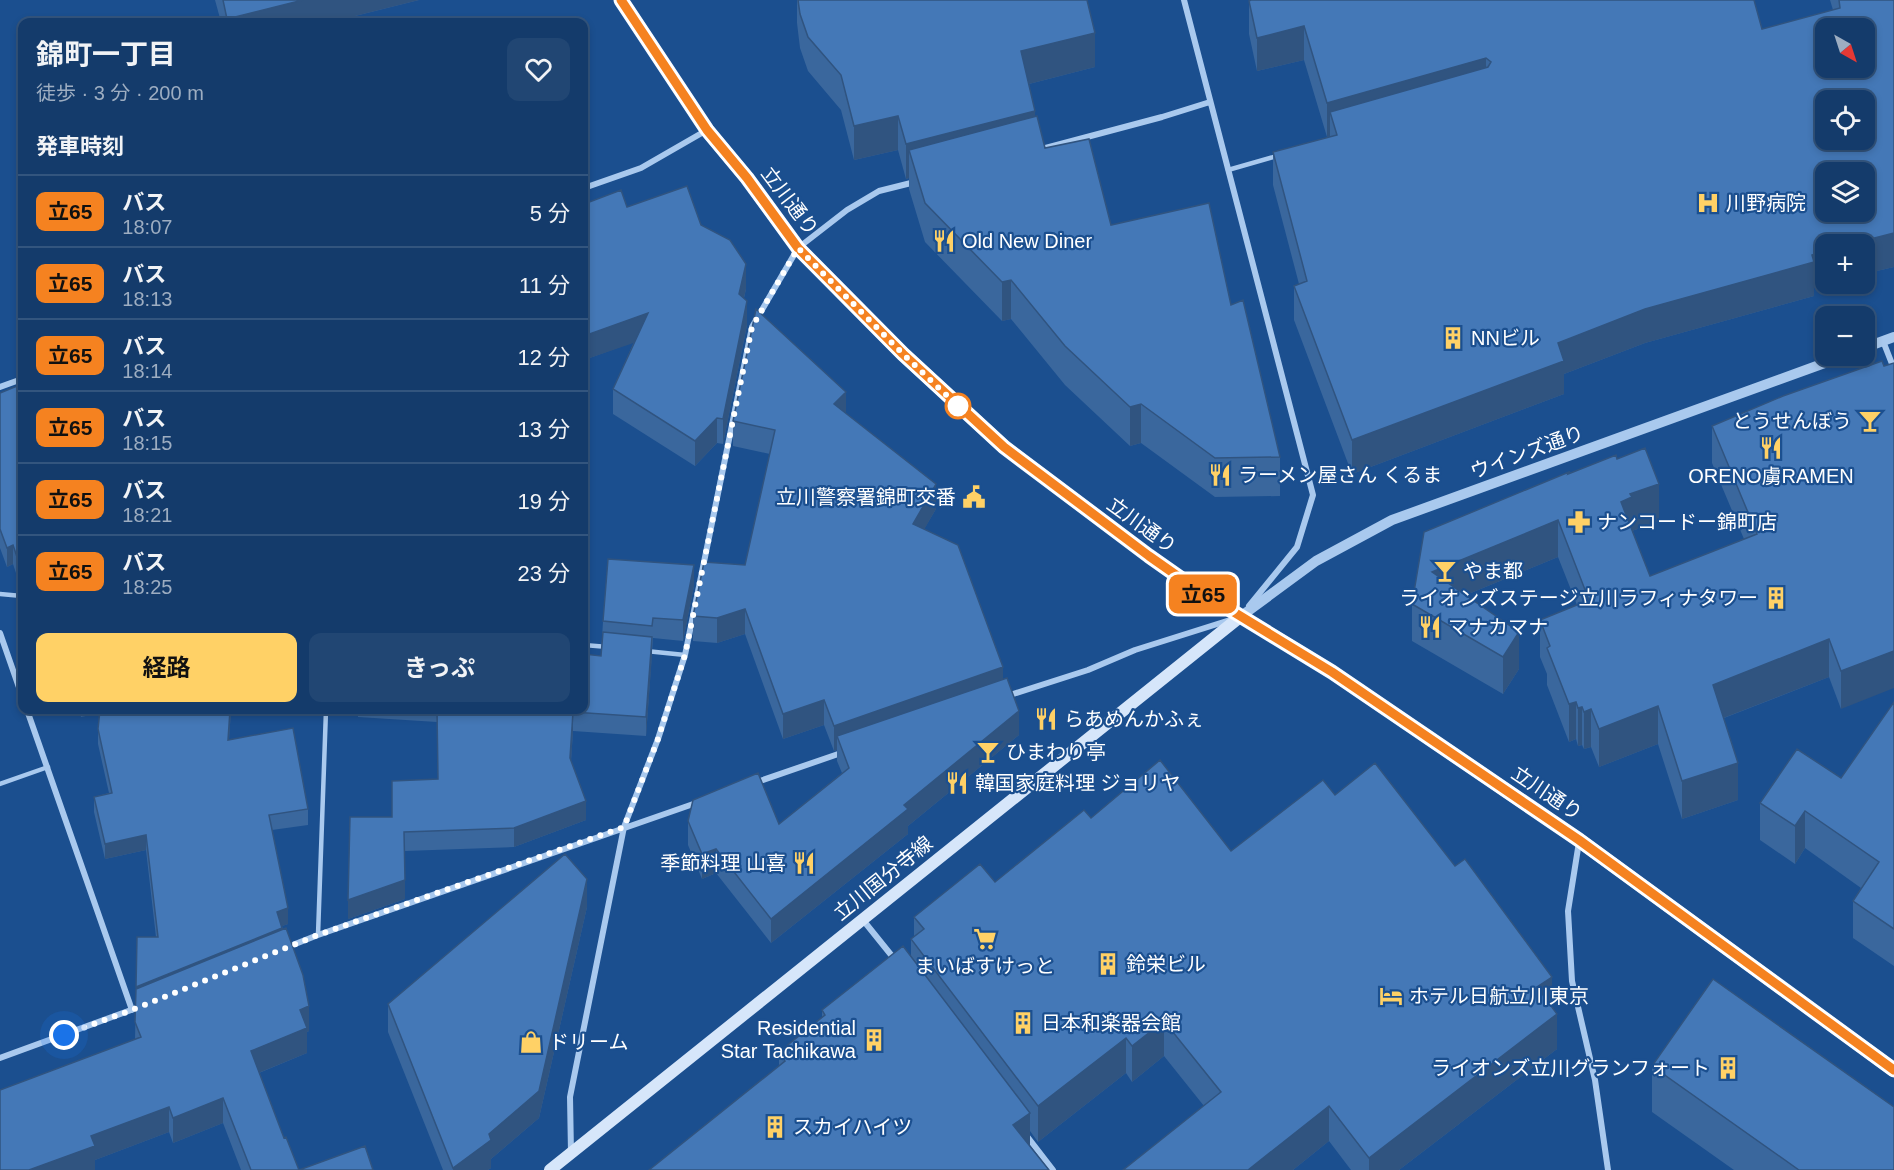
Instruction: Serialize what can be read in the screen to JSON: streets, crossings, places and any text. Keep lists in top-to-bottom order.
{
  "streets": {
    "main road": ["立川通り", "立川国分寺線"],
    "street": ["ウインズ通り"]
  },
  "crossings": [
    ["立川通り", "ウインズ通り"],
    ["立川通り", "立川国分寺線"],
    ["ウインズ通り", "立川国分寺線"]
  ],
  "places": {
    "hospital": ["川野病院"],
    "restaurant": [
      "Old New Diner",
      "ORENO虜RAMEN",
      "ラーメン屋さん くるま",
      "マナカマナ",
      "らあめんかふぇ",
      "韓国家庭料理 ジョリヤ",
      "季節料理 山喜"
    ],
    "building": [
      "NNビル",
      "ライオンズステージ立川ラフィナタワー",
      "鈴栄ビル",
      "日本和楽器会館",
      "Residential Star Tachikawa",
      "ライオンズ立川グランフォート",
      "スカイハイツ"
    ],
    "bar": ["とうせんぼう", "やま都", "ひまわり亭"],
    "public building": ["立川警察署錦町交番"],
    "pharmacy": ["ナンコードー錦町店"],
    "supermarket": ["まいばすけっと"],
    "hotel": ["ホテル日航立川東京"],
    "shop": ["ドリーム"]
  },
  "lines": ["bus line 立65"],
  "north": "bottom right",
  "page": {
    "on_map": "立65",
    "map_buttons": ["+", "−"],
    "heading": [
      ["錦町一丁目", "徒歩 · 3 分 · 200 m"],
      "発車時刻"
    ],
    "list": [
      {
        "mark": "立65",
        "name": "バス",
        "note": "18:07",
        "value": "5 分"
      },
      {
        "mark": "立65",
        "name": "バス",
        "note": "18:13",
        "value": "11 分"
      },
      {
        "mark": "立65",
        "name": "バス",
        "note": "18:14",
        "value": "12 分"
      },
      {
        "mark": "立65",
        "name": "バス",
        "note": "18:15",
        "value": "13 分"
      },
      {
        "mark": "立65",
        "name": "バス",
        "note": "18:21",
        "value": "19 分"
      },
      {
        "mark": "立65",
        "name": "バス",
        "note": "18:25",
        "value": "23 分"
      }
    ],
    "buttons": ["経路", "きっぷ"]
  }
}
